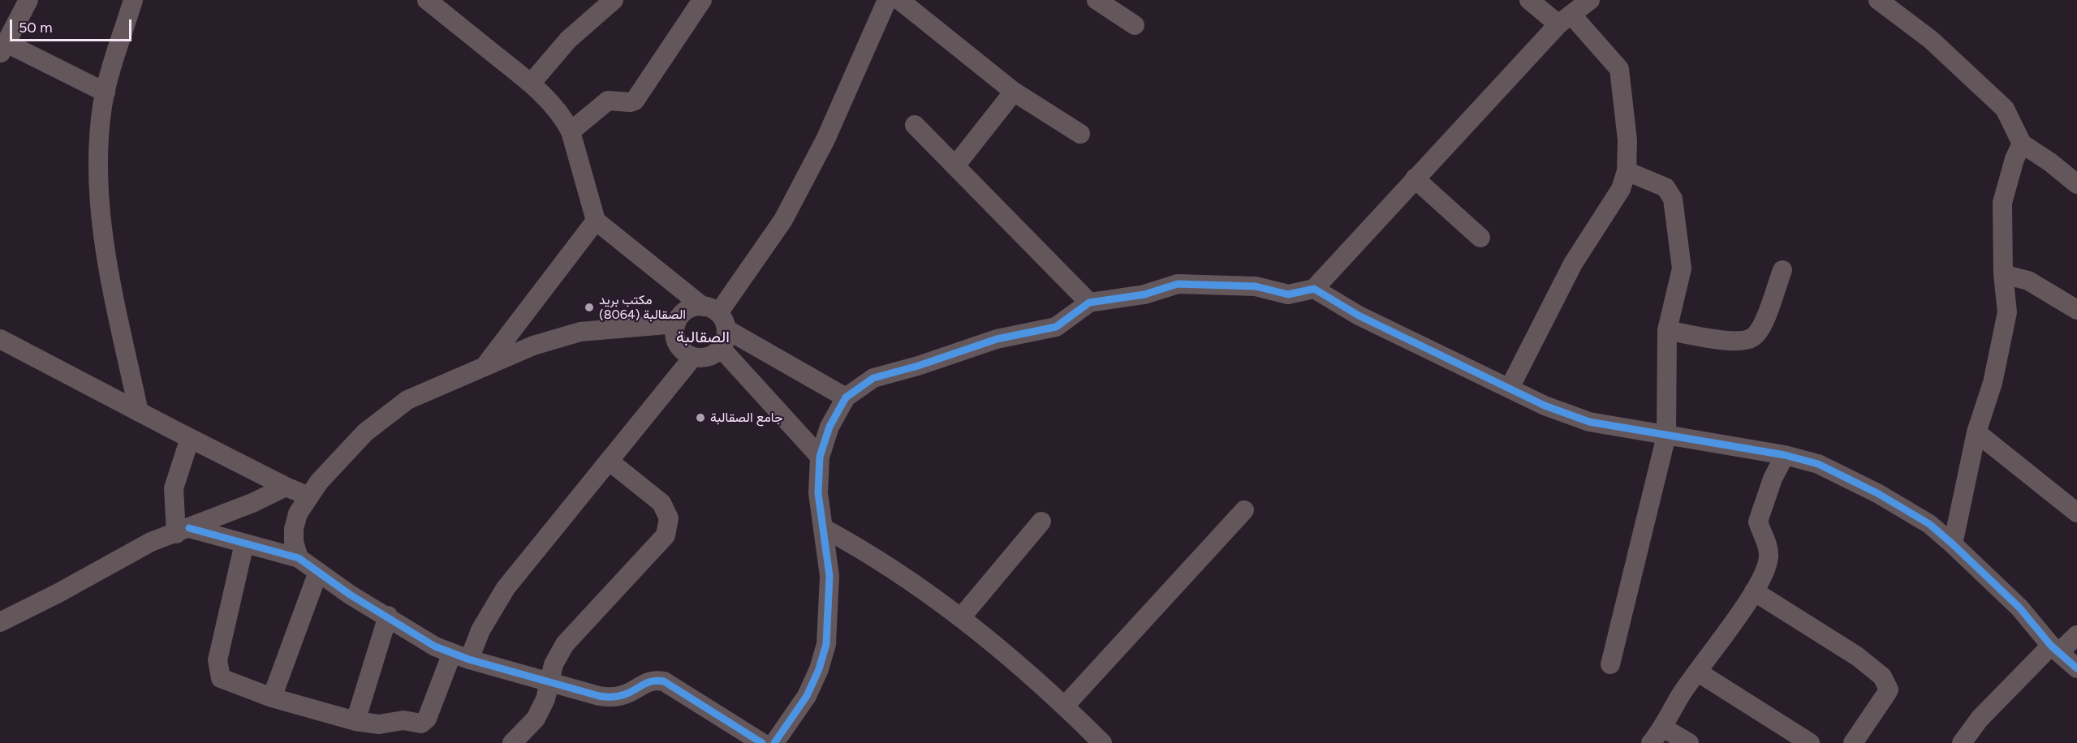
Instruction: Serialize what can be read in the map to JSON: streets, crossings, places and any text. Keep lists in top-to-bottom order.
{
  "districts": ["الصقالبة"],
  "places": ["مكتب بريد الصقالبة (8064)", "جامع الصقالبة"],
  "scale_bar": "50 m"
}
